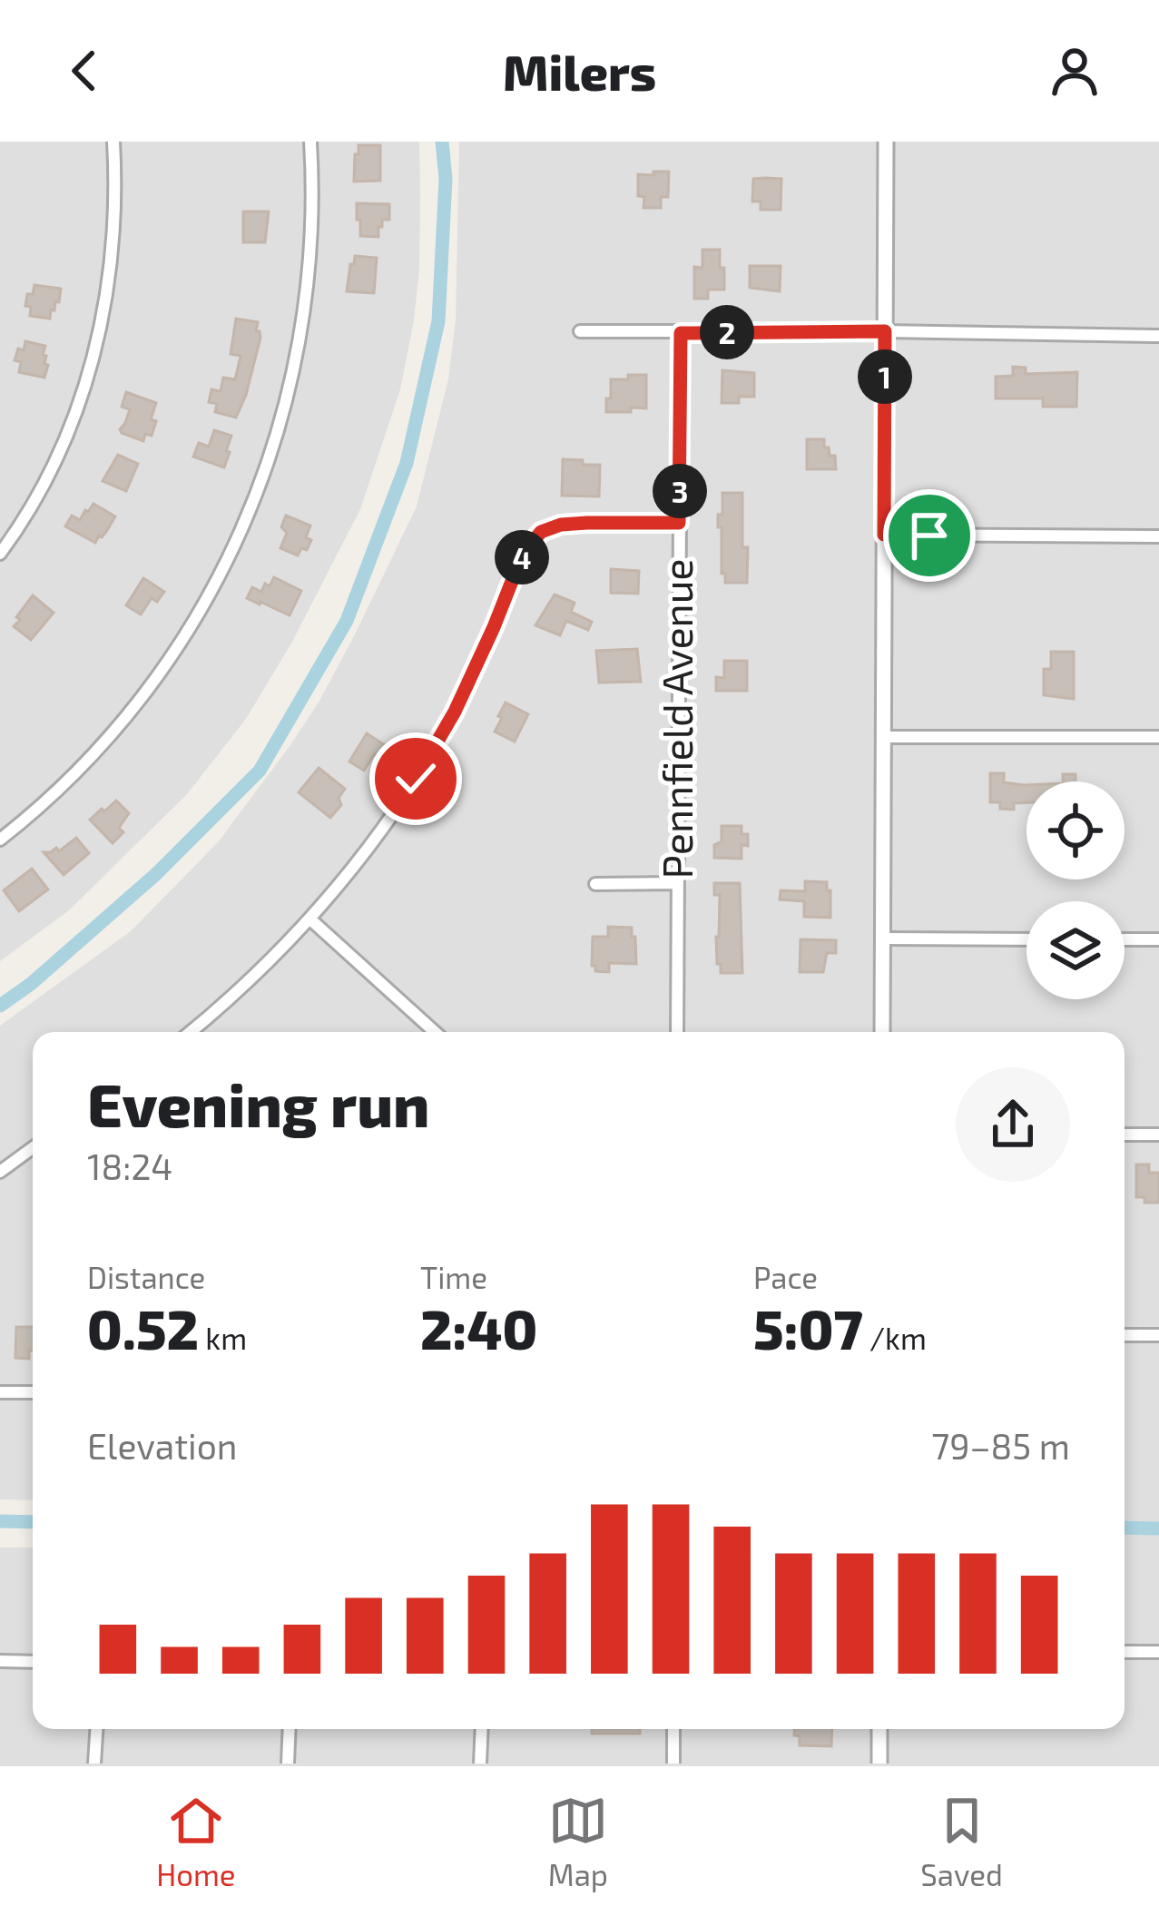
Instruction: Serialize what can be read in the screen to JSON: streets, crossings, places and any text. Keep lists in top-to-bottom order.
{
  "streets": {
    "street": ["Pennfield Avenue"]
  },
  "page": {
    "header": "Milers",
    "pins": [
      "2",
      "1",
      "3",
      "4"
    ],
    "heading": ["Evening run", "18:24"],
    "stats": [
      ["Distance", "0.52 km"],
      ["Time", "2:40"],
      ["Pace", "5:07 /km"]
    ],
    "chart": ["Elevation", "79–85 m"],
    "tabs": ["Home", "Map", "Saved"]
  }
}
